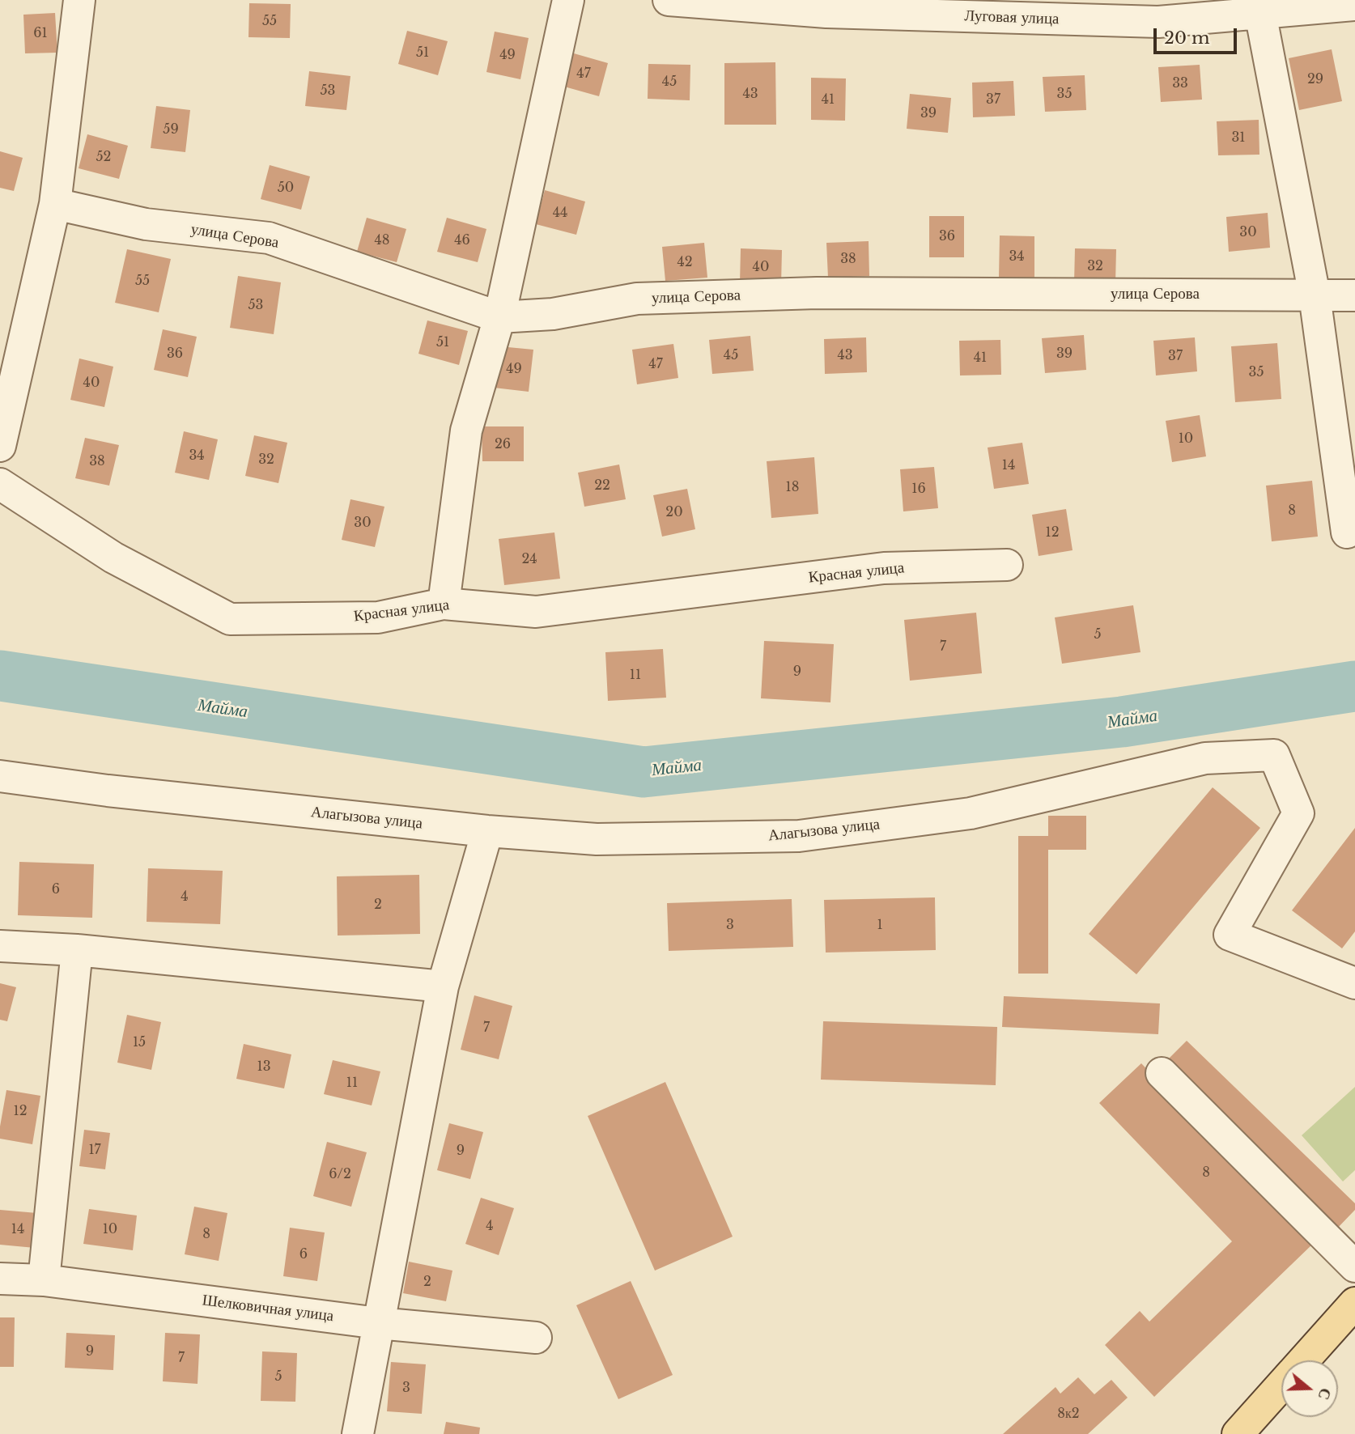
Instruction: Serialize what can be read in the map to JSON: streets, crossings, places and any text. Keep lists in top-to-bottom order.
{
  "streets": {
    "street": [
      "Луговая улица",
      "улица Серова",
      "Красная улица",
      "Алагызова улица",
      "Шелковичная улица"
    ]
  },
  "water": ["Майма"],
  "house_numbers": [
    "55",
    "61",
    "51",
    "49",
    "47",
    "29",
    "45",
    "33",
    "53",
    "43",
    "35",
    "41",
    "37",
    "39",
    "59",
    "31",
    "52",
    "50",
    "44",
    "30",
    "36",
    "48",
    "46",
    "34",
    "38",
    "42",
    "32",
    "40",
    "55",
    "53",
    "51",
    "36",
    "39",
    "45",
    "43",
    "37",
    "41",
    "47",
    "49",
    "35",
    "40",
    "10",
    "26",
    "34",
    "32",
    "38",
    "14",
    "22",
    "18",
    "16",
    "8",
    "20",
    "30",
    "12",
    "24",
    "5",
    "7",
    "9",
    "11",
    "6",
    "4",
    "2",
    "3",
    "1",
    "7",
    "15",
    "13",
    "11",
    "12",
    "17",
    "9",
    "8",
    "6/2",
    "4",
    "14",
    "10",
    "8",
    "6",
    "2",
    "9",
    "7",
    "5",
    "3",
    "8к2"
  ],
  "scale_bar": "20 m",
  "north": "right"
}
